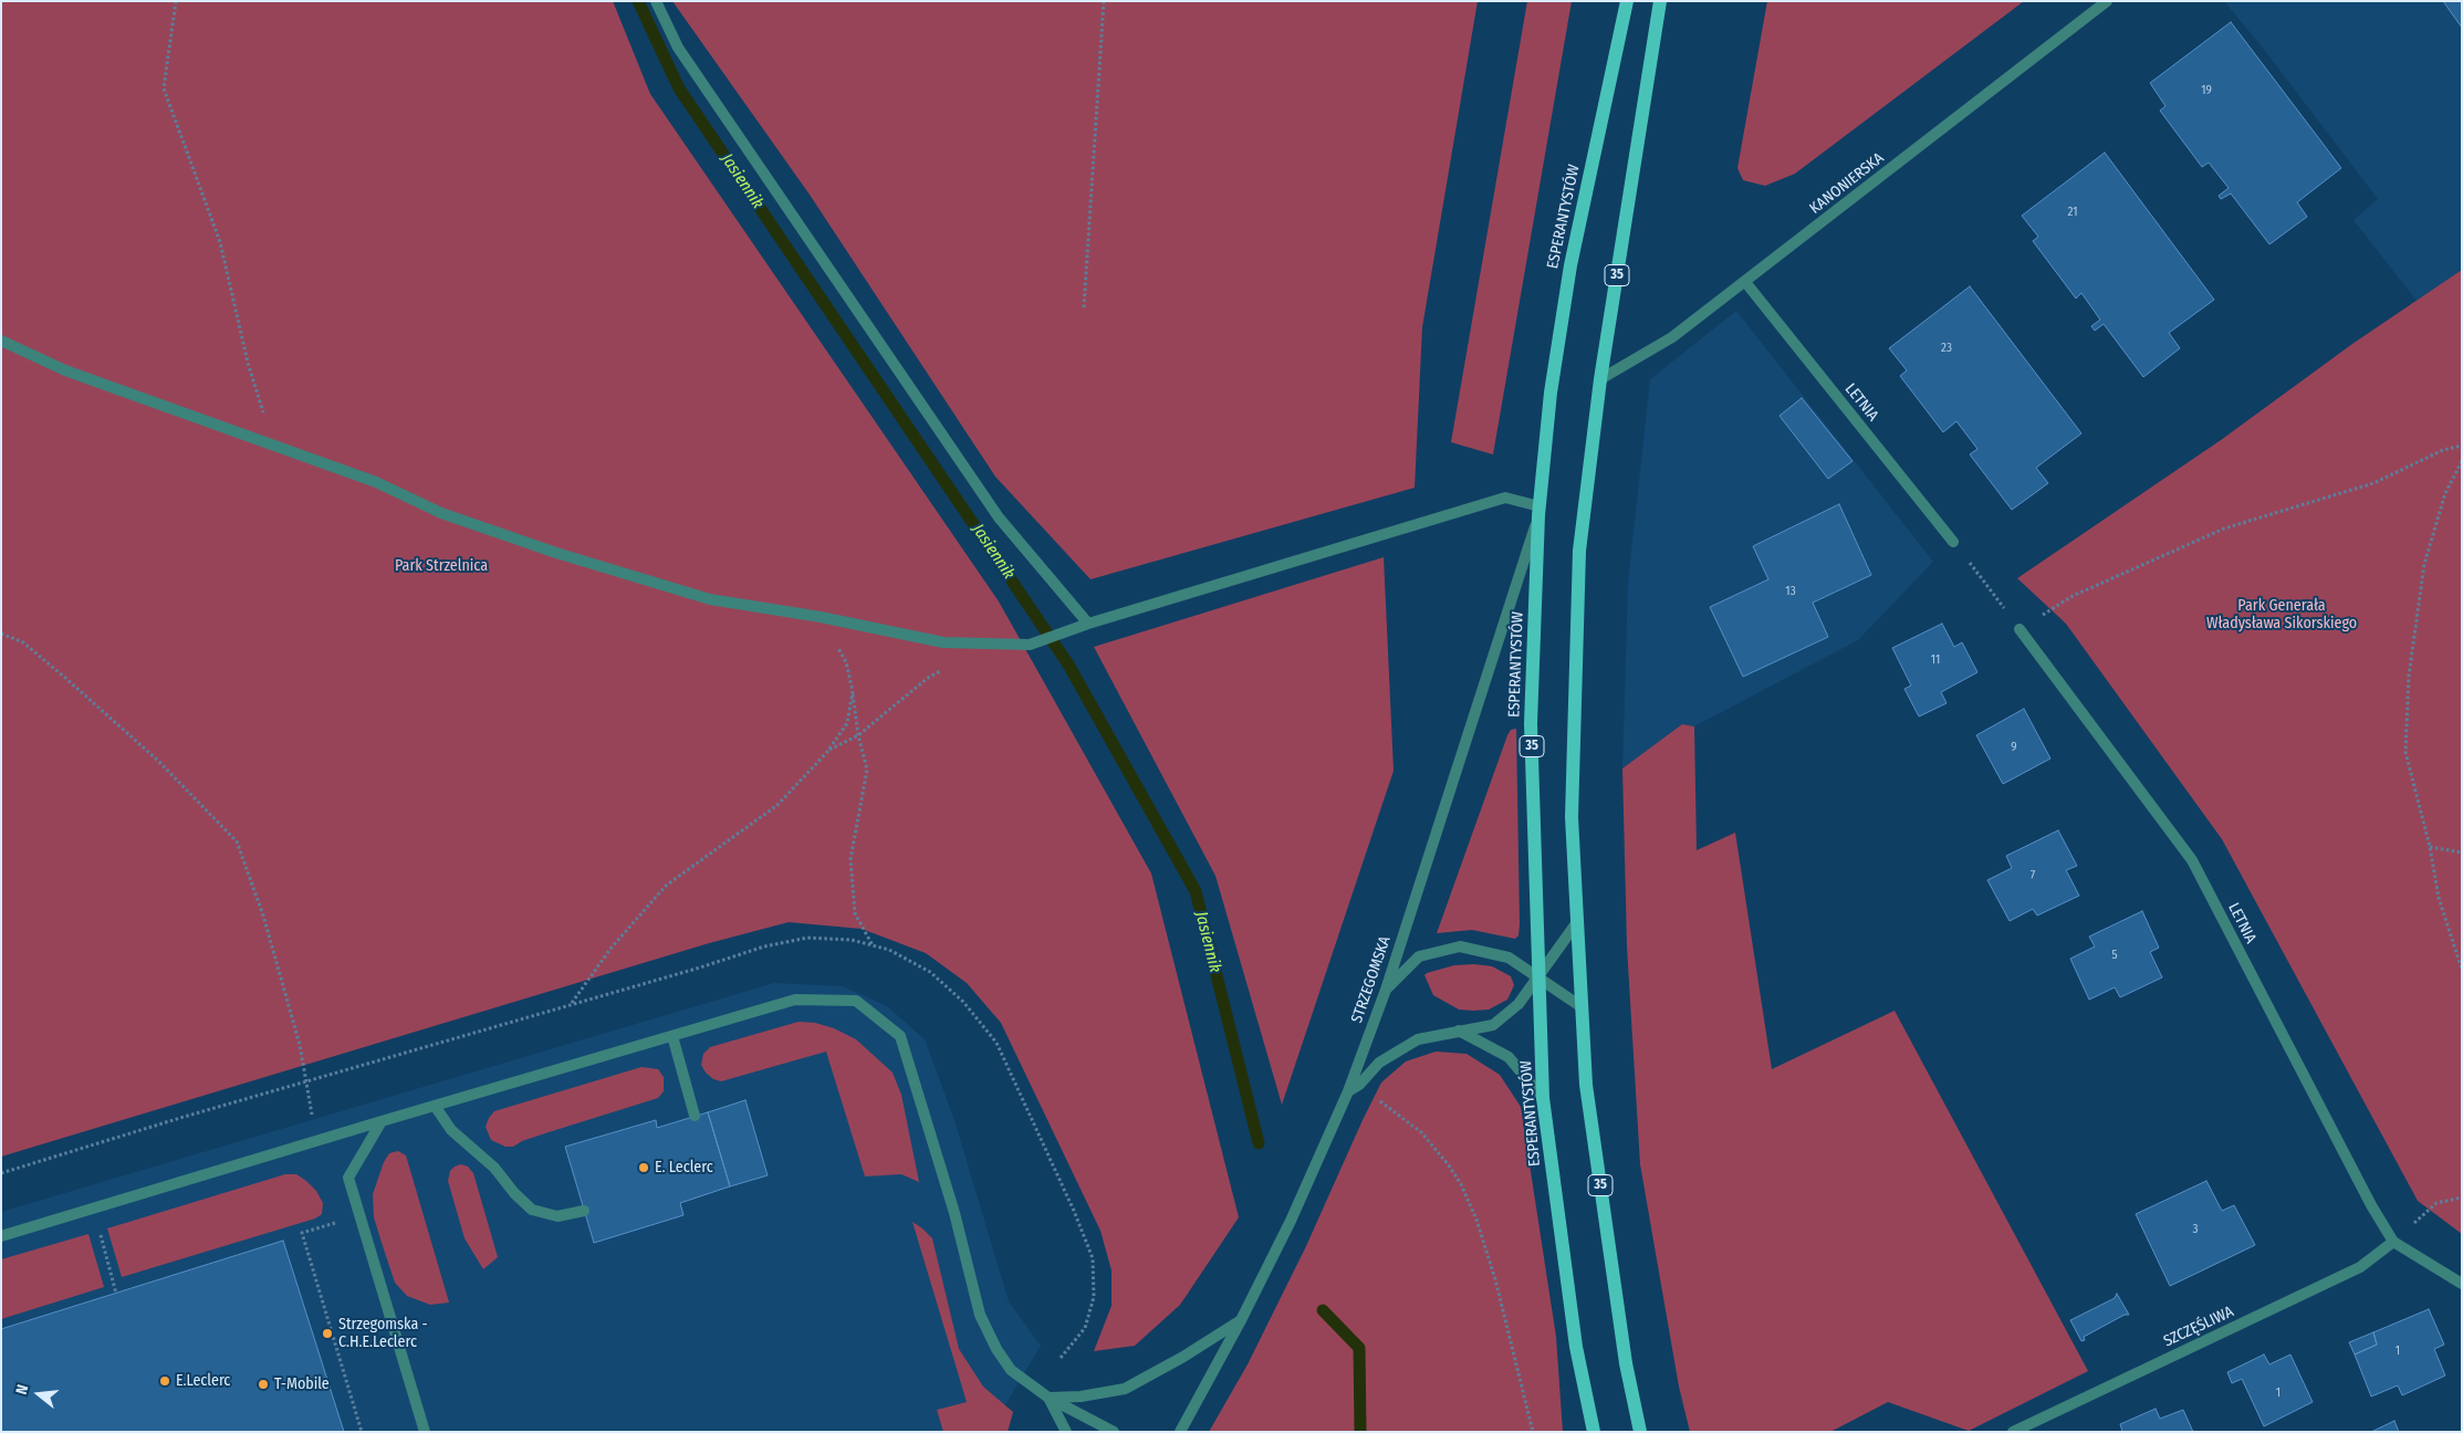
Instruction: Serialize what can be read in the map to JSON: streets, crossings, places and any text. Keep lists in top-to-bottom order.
{
  "streets": {
    "main road": ["ESPERANTYSTÓW", "35"],
    "street": [
      "KANONIERSKA",
      "LETNIA",
      "STRZEGOMSKA",
      "SZCZĘŚLIWA"
    ]
  },
  "crossings": [
    ["KANONIERSKA", "35"],
    ["KANONIERSKA", "LETNIA"],
    ["ESPERANTYSTÓW", "STRZEGOMSKA"],
    ["LETNIA", "SZCZĘŚLIWA"]
  ],
  "water": ["Jasiennik"],
  "parks": ["Park Strzelnica", "Park Generała Władysława Sikorskiego"],
  "places": [
    "E. Leclerc",
    "Strzegomska - C.H.E.Leclerc",
    "E.Leclerc",
    "T-Mobile"
  ],
  "house_numbers": [
    "19",
    "21",
    "23",
    "13",
    "11",
    "9",
    "7",
    "5",
    "3",
    "1",
    "1"
  ],
  "north": "left"
}
